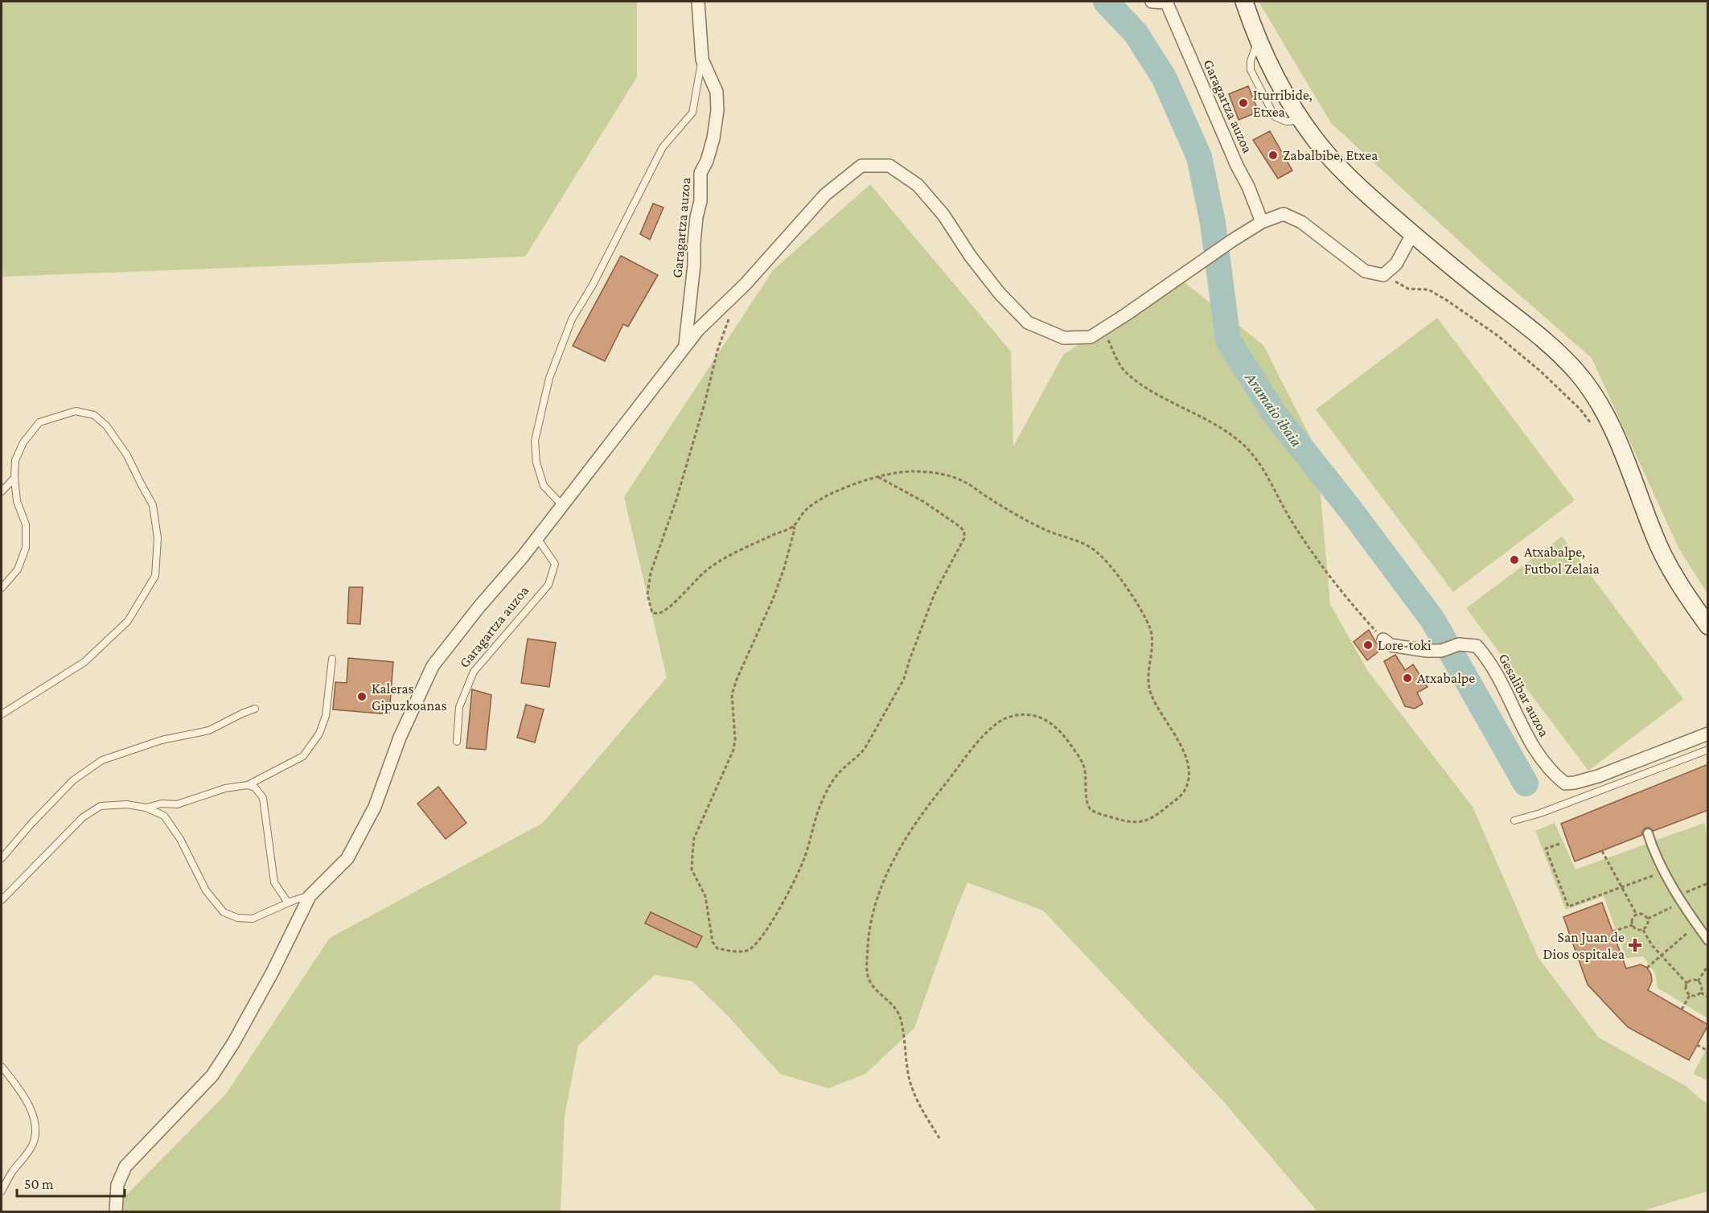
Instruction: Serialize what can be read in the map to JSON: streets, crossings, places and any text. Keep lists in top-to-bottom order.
{
  "streets": {
    "street": ["Garagartza auzoa", "Gesalibar auzoa"]
  },
  "water": ["Aramaio ibaia"],
  "places": {
    "other": [
      "Iturribide, Etxea",
      "Zabalbibe, Etxea",
      "Atxabalpe, Futbol Zelaia",
      "Lore-toki",
      "Atxabalpe",
      "Kaleras Gipuzkoanas"
    ],
    "health": ["San Juan de Dios ospitalea"]
  },
  "scale_bar": "50 m"
}
